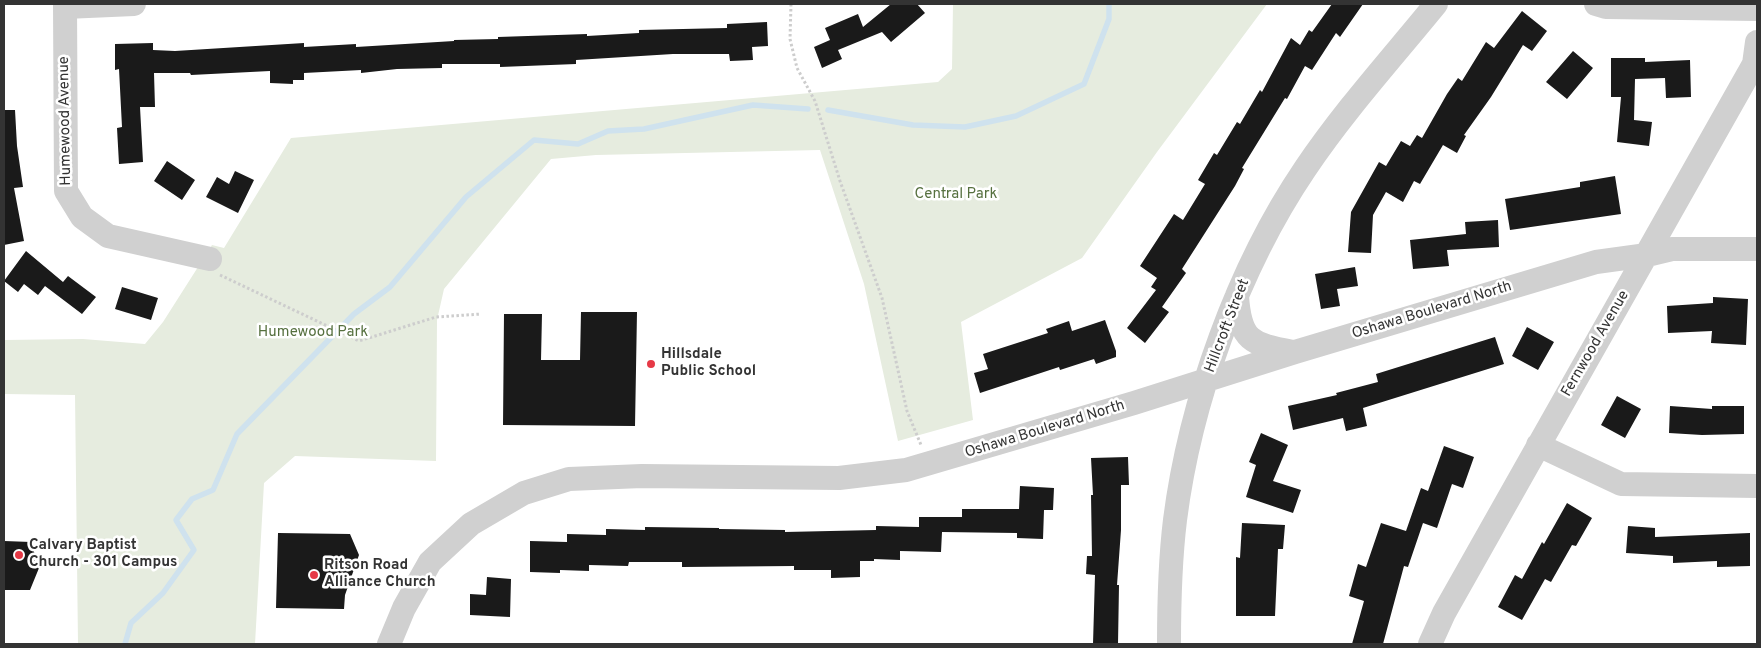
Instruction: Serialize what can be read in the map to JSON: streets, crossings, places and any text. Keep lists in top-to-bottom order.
{
  "streets": {
    "street": [
      "Humewood Avenue",
      "Oshawa Boulevard North",
      "Hillcroft Street",
      "Fernwood Avenue"
    ]
  },
  "crossings": [
    ["Oshawa Boulevard North", "Hillcroft Street"],
    ["Oshawa Boulevard North", "Fernwood Avenue"]
  ],
  "parks": ["Central Park", "Humewood Park"],
  "places": ["Hillsdale Public School", "Calvary Baptist Church - 301 Campus", "Ritson Road Alliance Church"]
}
